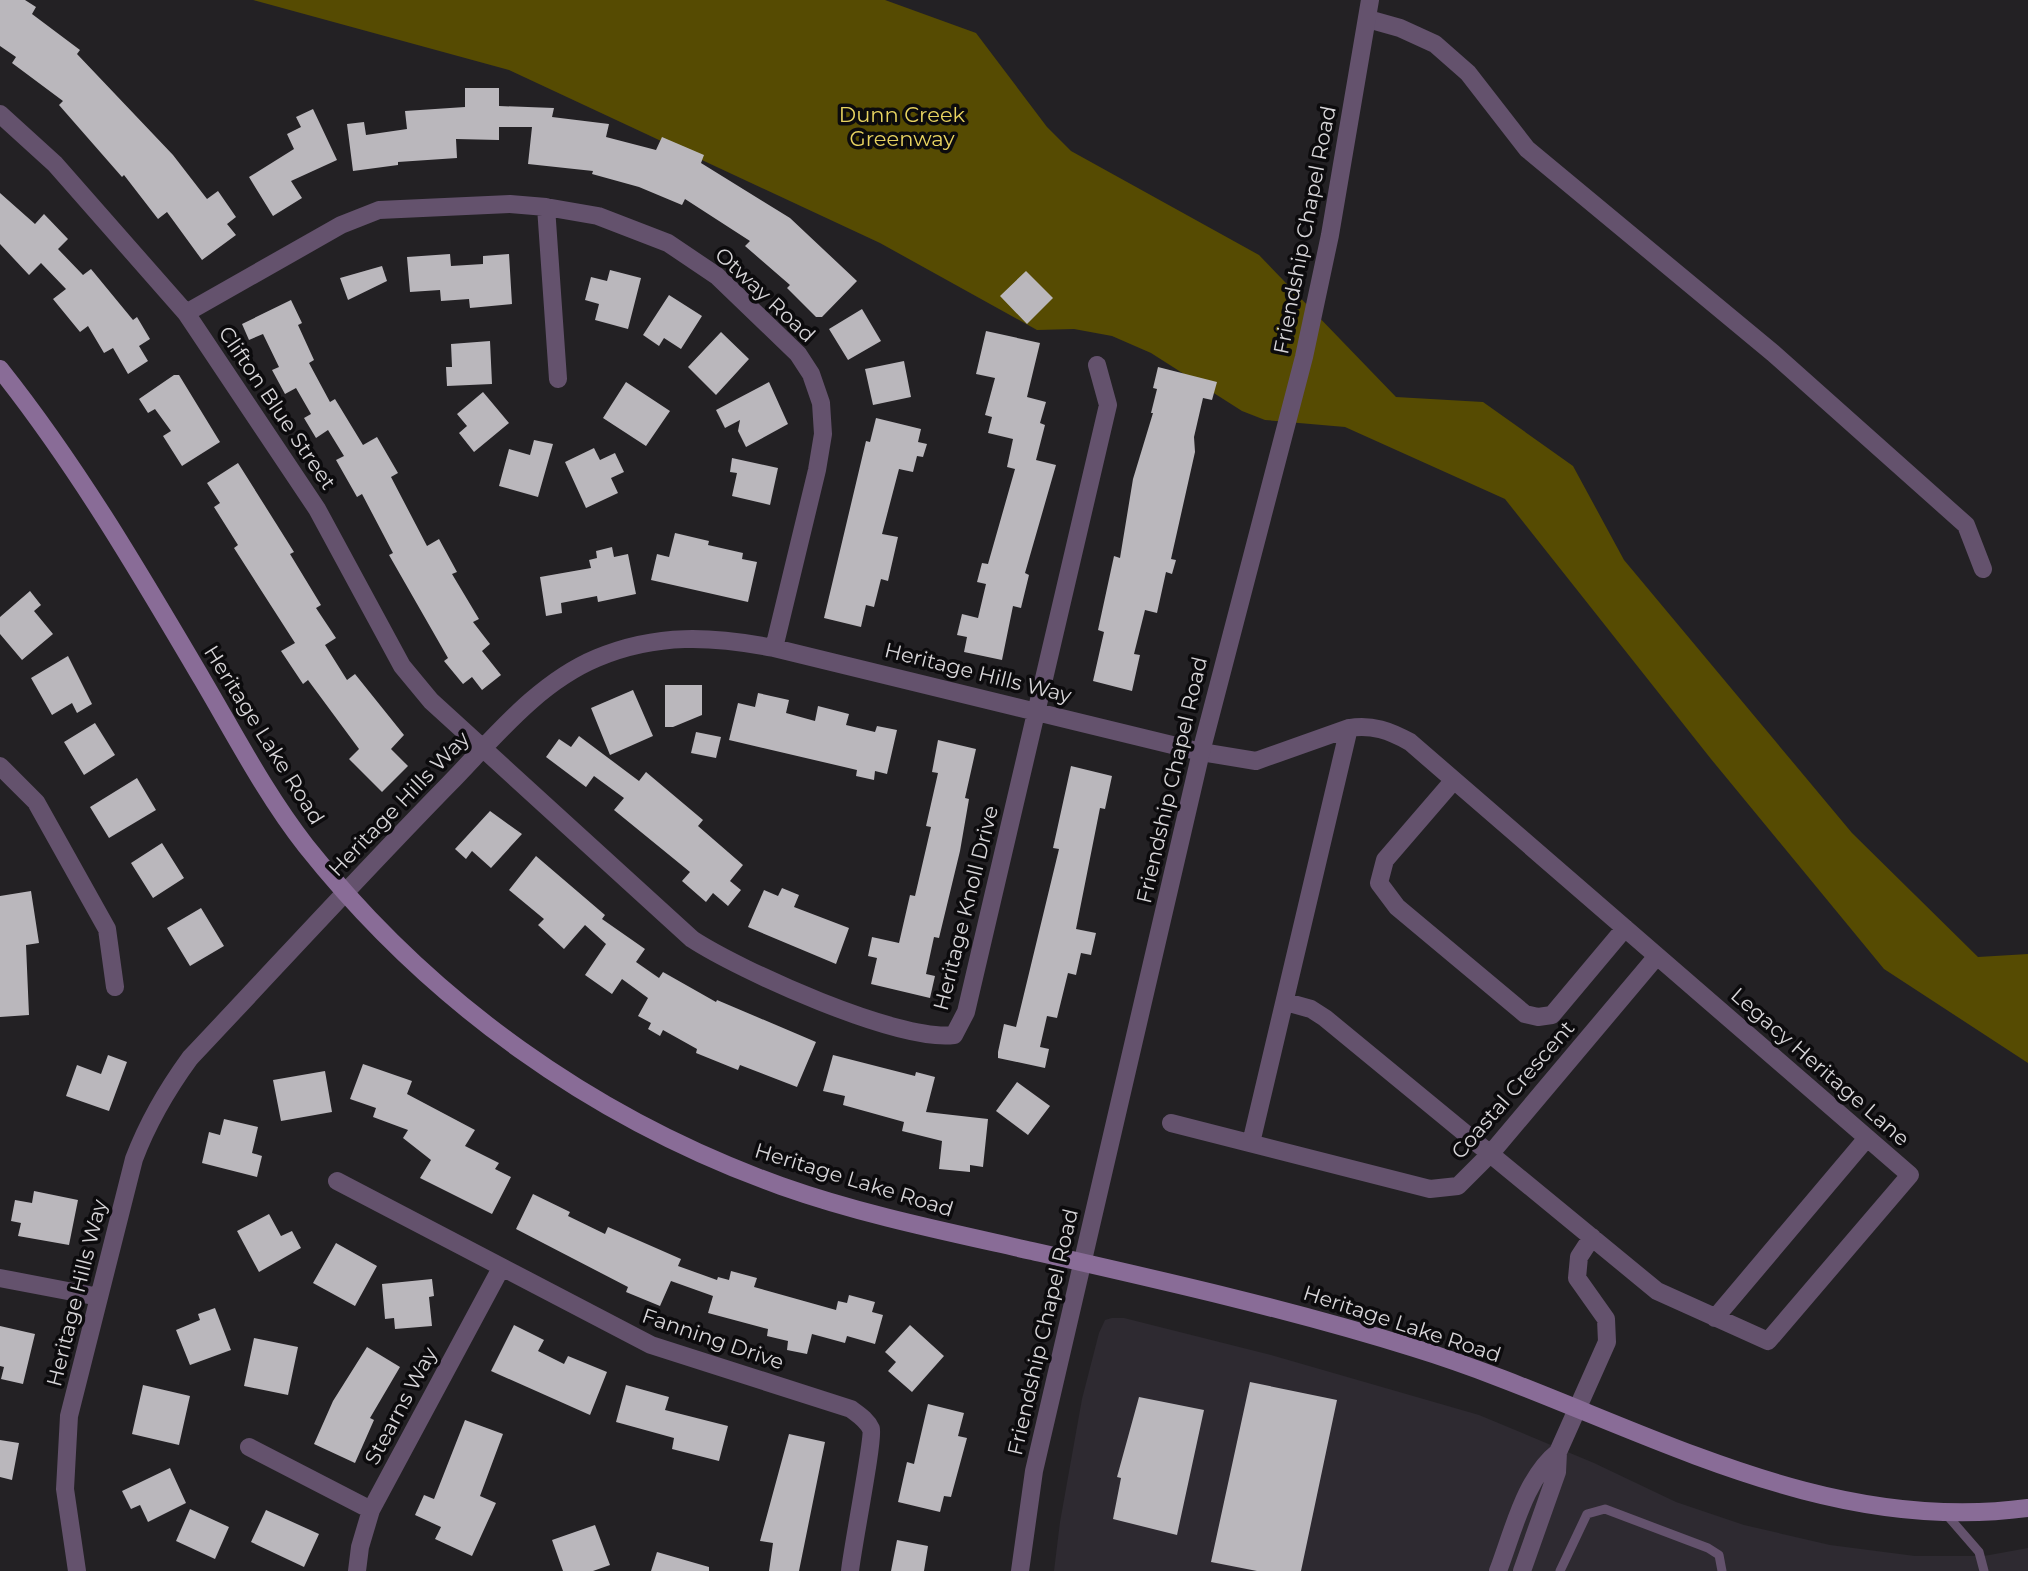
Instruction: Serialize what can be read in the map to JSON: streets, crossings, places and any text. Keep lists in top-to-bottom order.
{
  "streets": {
    "main road": ["Heritage Lake Road"],
    "street": [
      "Friendship Chapel Road",
      "Otway Road",
      "Clifton Blue Street",
      "Heritage Hills Way",
      "Heritage Knoll Drive",
      "Legacy Heritage Lane",
      "Coastal Crescent",
      "Fanning Drive",
      "Stearns Way"
    ]
  },
  "crossings": [
    ["Friendship Chapel Road", "Heritage Hills Way"],
    ["Friendship Chapel Road", "Heritage Lake Road"],
    ["Friendship Chapel Road", "Legacy Heritage Lane"],
    ["Otway Road", "Clifton Blue Street"],
    ["Otway Road", "Heritage Hills Way"],
    ["Clifton Blue Street", "Heritage Hills Way"],
    ["Clifton Blue Street", "Heritage Knoll Drive"],
    ["Heritage Hills Way", "Heritage Lake Road"],
    ["Heritage Hills Way", "Heritage Knoll Drive"],
    ["Heritage Hills Way", "Legacy Heritage Lane"],
    ["Legacy Heritage Lane", "Coastal Crescent"],
    ["Fanning Drive", "Stearns Way"]
  ],
  "parks": ["Dunn Creek Greenway"]
}
